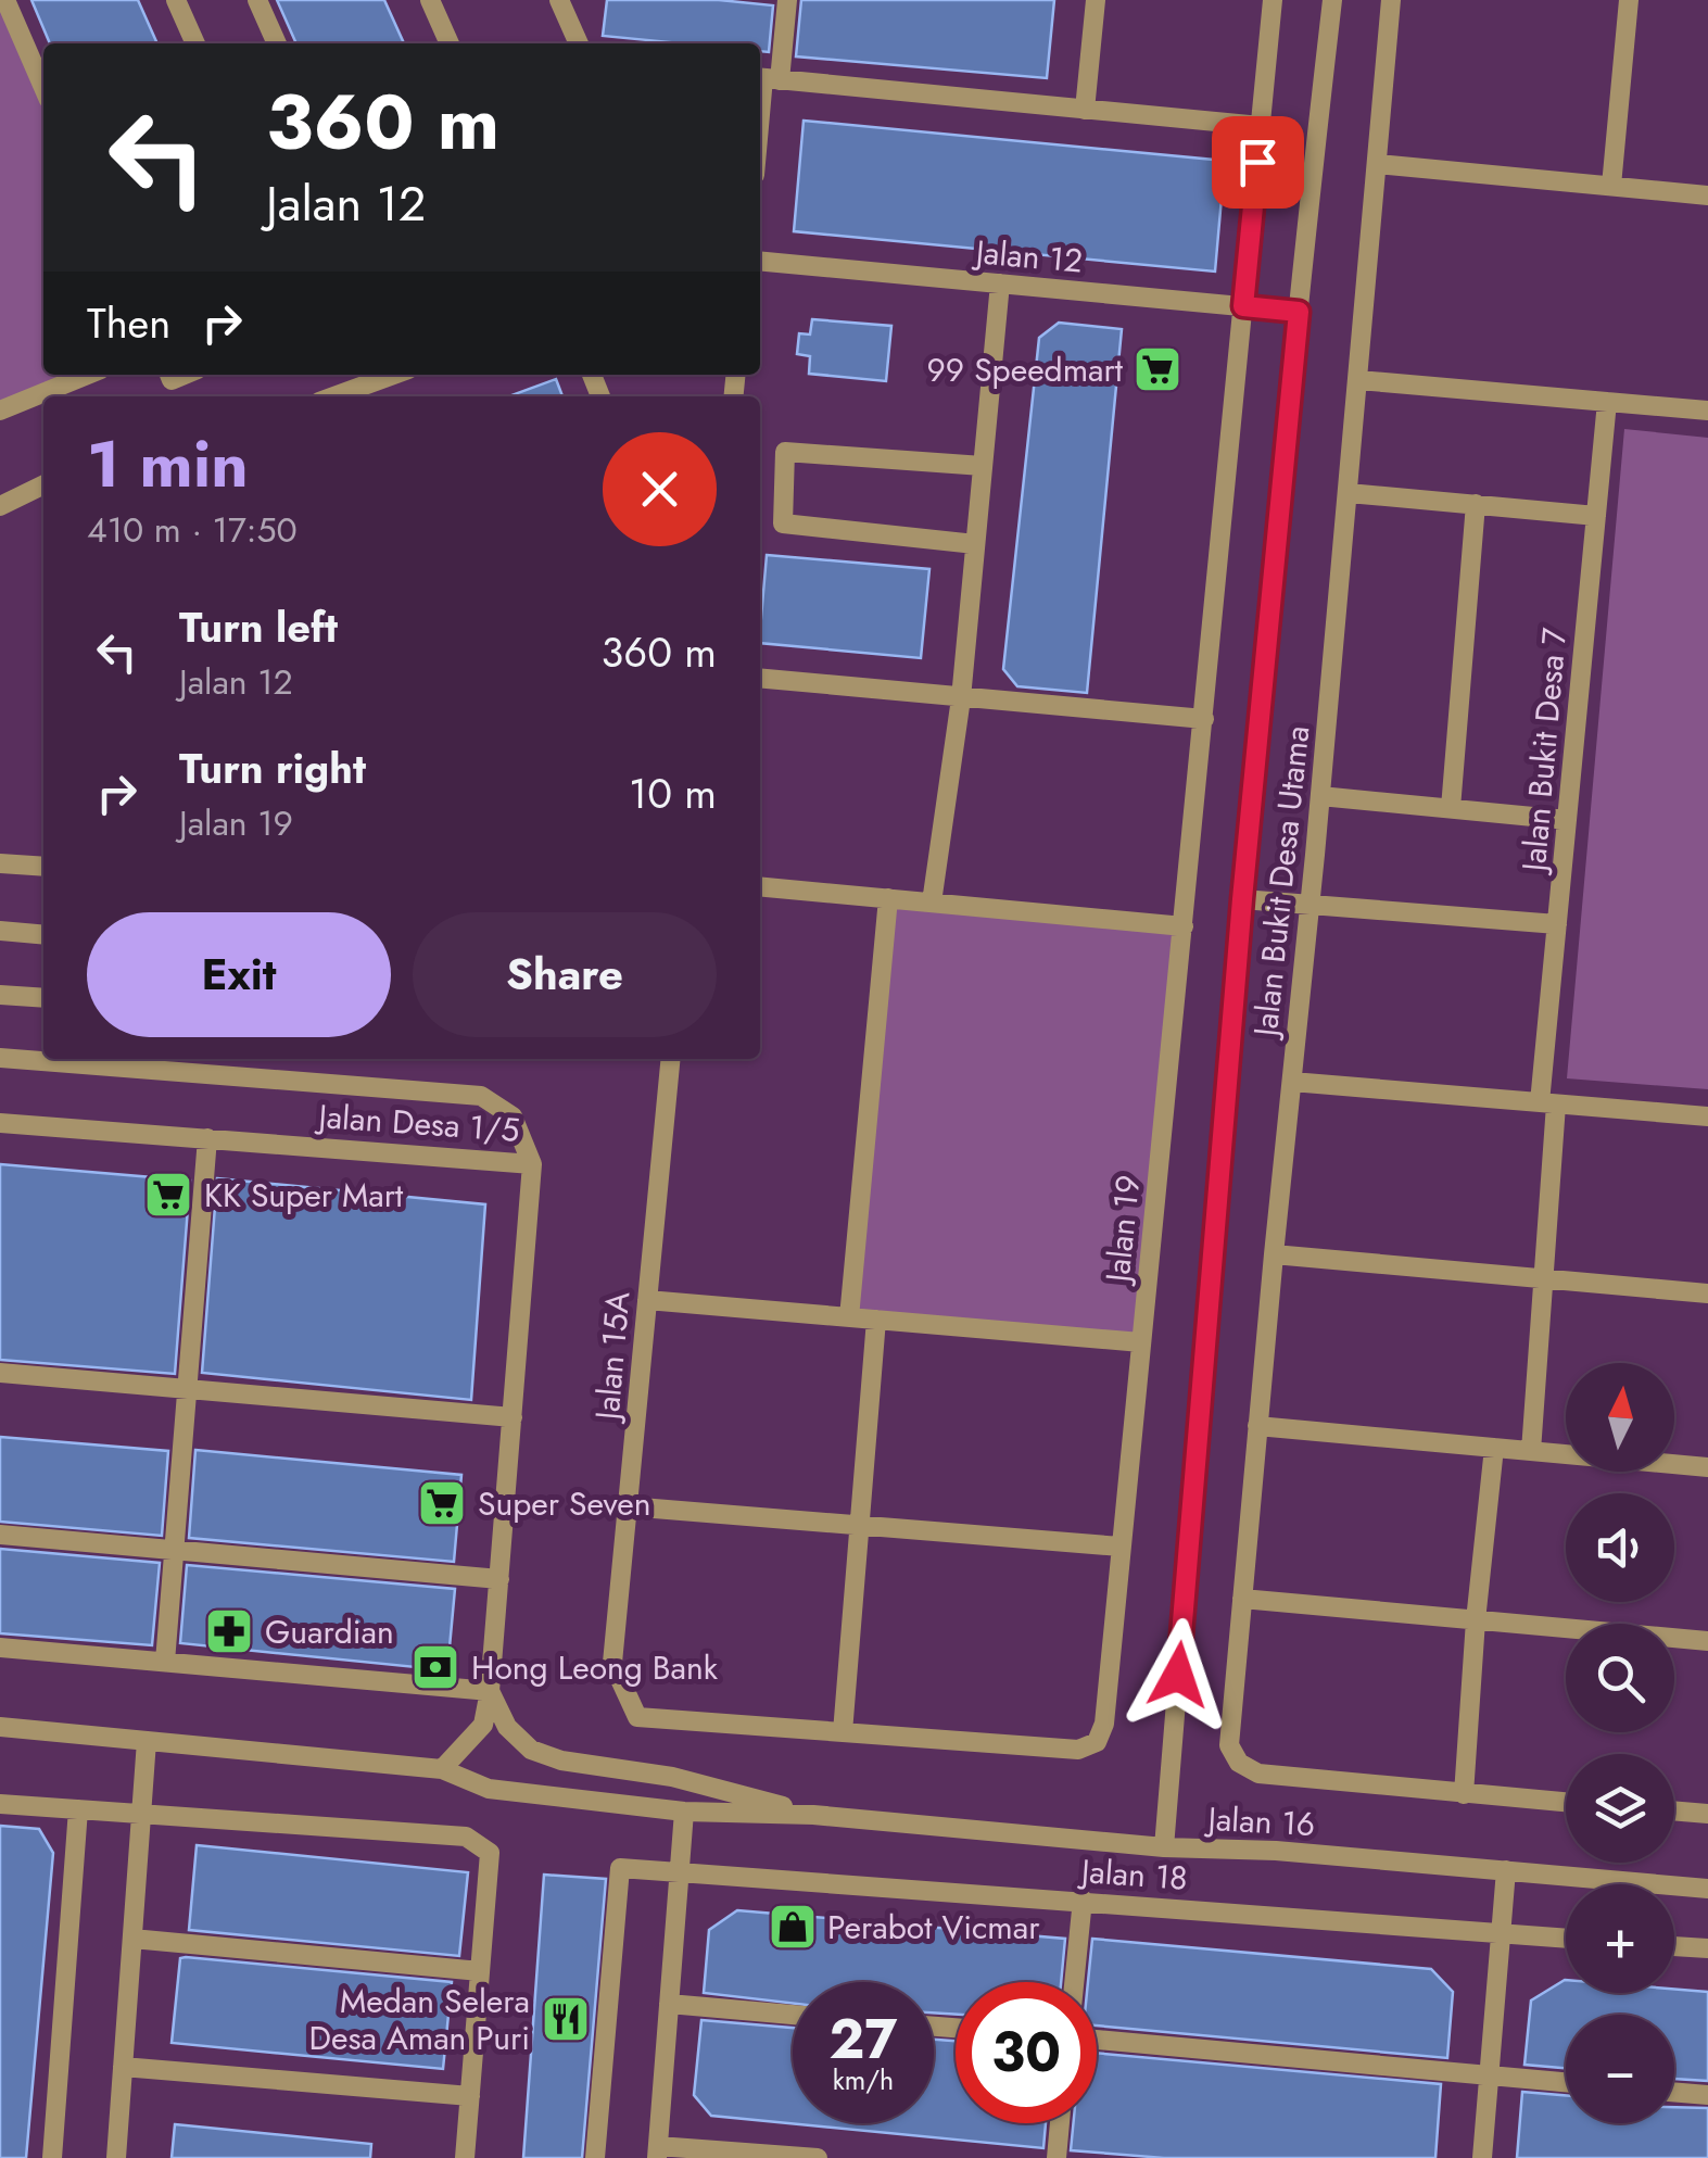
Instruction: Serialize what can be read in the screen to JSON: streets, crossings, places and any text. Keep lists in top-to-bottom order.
{
  "streets": {
    "street": [
      "Jalan 12",
      "Jalan Bukit Desa 7",
      "Jalan Bukit Desa Utama",
      "Jalan Desa 1/5",
      "Jalan 19",
      "Jalan 15A",
      "Jalan 16",
      "Jalan 18"
    ]
  },
  "crossings": [
    ["Jalan 12", "Jalan Bukit Desa Utama"],
    ["Jalan 12", "Jalan 19"],
    ["Jalan Bukit Desa Utama", "Jalan 16"],
    ["Jalan 19", "Jalan 15A"]
  ],
  "places": {
    "supermarket": ["99 Speedmart", "KK Super Mart", "Super Seven"],
    "pharmacy": ["Guardian"],
    "bank": ["Hong Leong Bank"],
    "shop": ["Perabot Vicmar"],
    "restaurant": ["Medan Selera Desa Aman Puri"]
  },
  "north": "top",
  "page": {
    "turn": ["360 m", "Jalan 12"],
    "then": "Then",
    "heading": ["1 min", "410 m · 17:50"],
    "list": [
      {
        "name": "Turn left",
        "note": "Jalan 12",
        "value": "360 m"
      },
      {
        "name": "Turn right",
        "note": "Jalan 19",
        "value": "10 m"
      }
    ],
    "buttons": ["Exit", "Share"],
    "map_buttons": ["+", "−"],
    "speed": "27 km/h",
    "limit": "30"
  }
}
